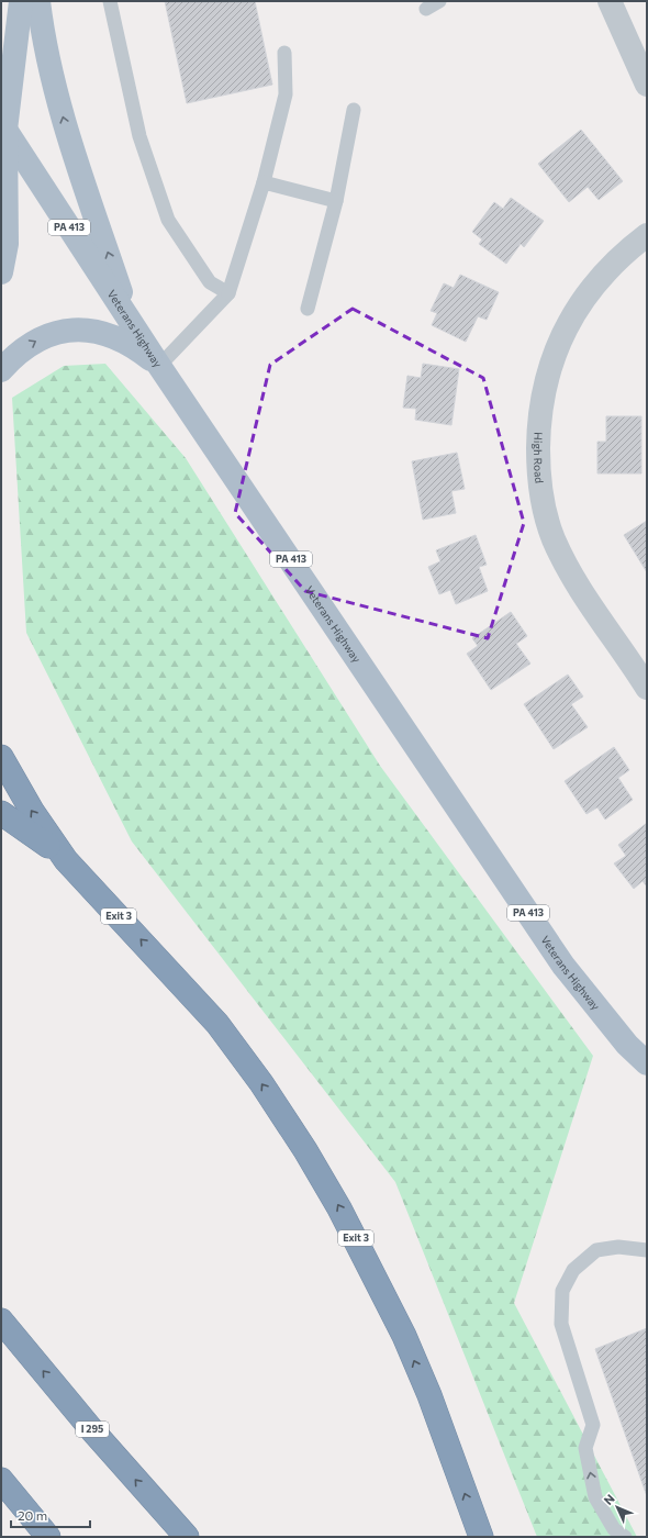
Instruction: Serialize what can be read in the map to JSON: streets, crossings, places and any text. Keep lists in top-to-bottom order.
{
  "streets": {
    "highway": ["Exit 3", "I 295"],
    "main road": ["PA 413", "Veterans Highway"],
    "street": ["High Road"]
  },
  "crossings": [
    ["PA 413", "Veterans Highway"]
  ],
  "scale_bar": "20 m",
  "north": "top left"
}
